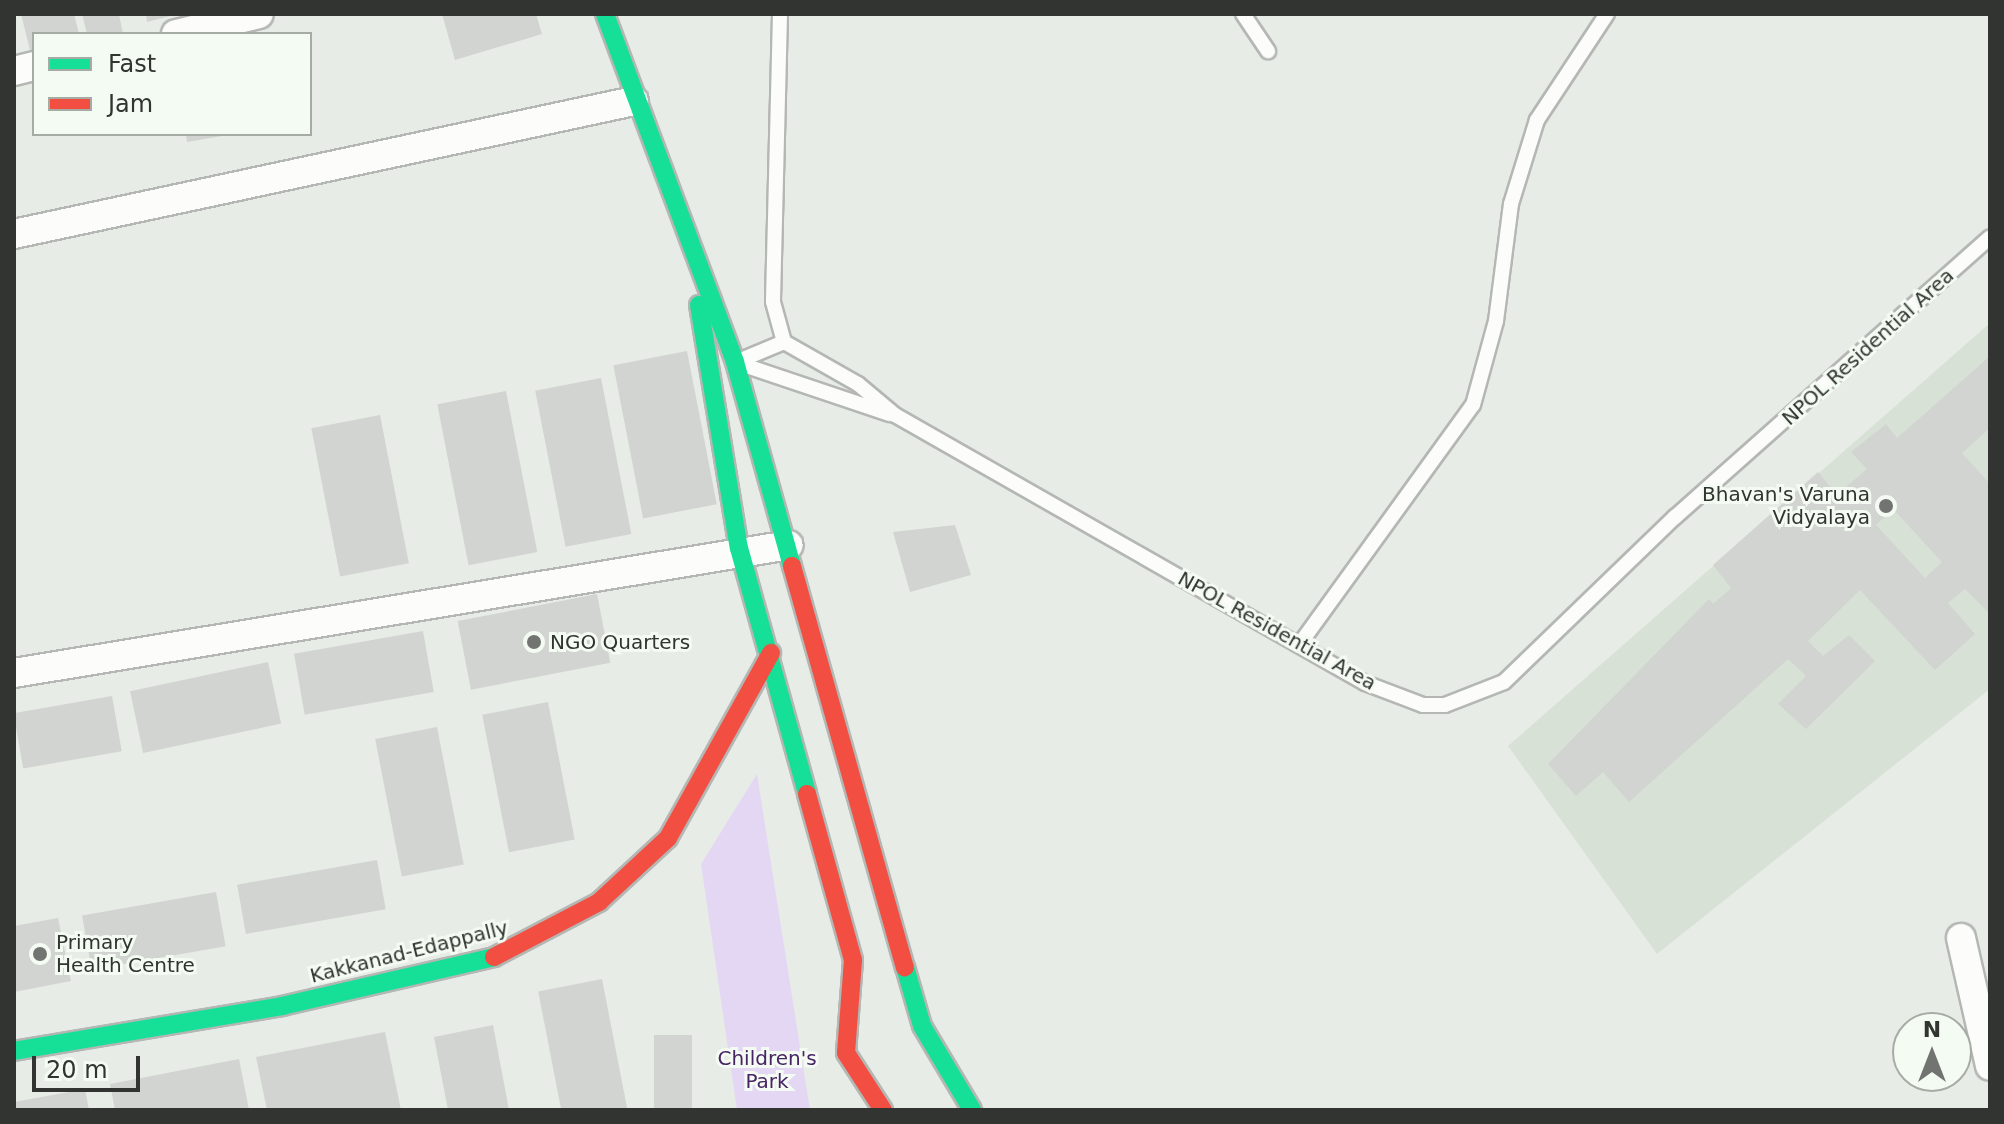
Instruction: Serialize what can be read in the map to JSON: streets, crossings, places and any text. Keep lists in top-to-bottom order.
{
  "streets": {
    "main road": ["Kakkanad-Edappally"],
    "lane": ["NPOL Residential Area"]
  },
  "parks": ["Children's Park"],
  "places": ["Bhavan's Varuna Vidyalaya", "NGO Quarters", "Primary Health Centre"],
  "legend": ["Fast", "Jam"],
  "scale_bar": "20 m",
  "north": "top"
}
